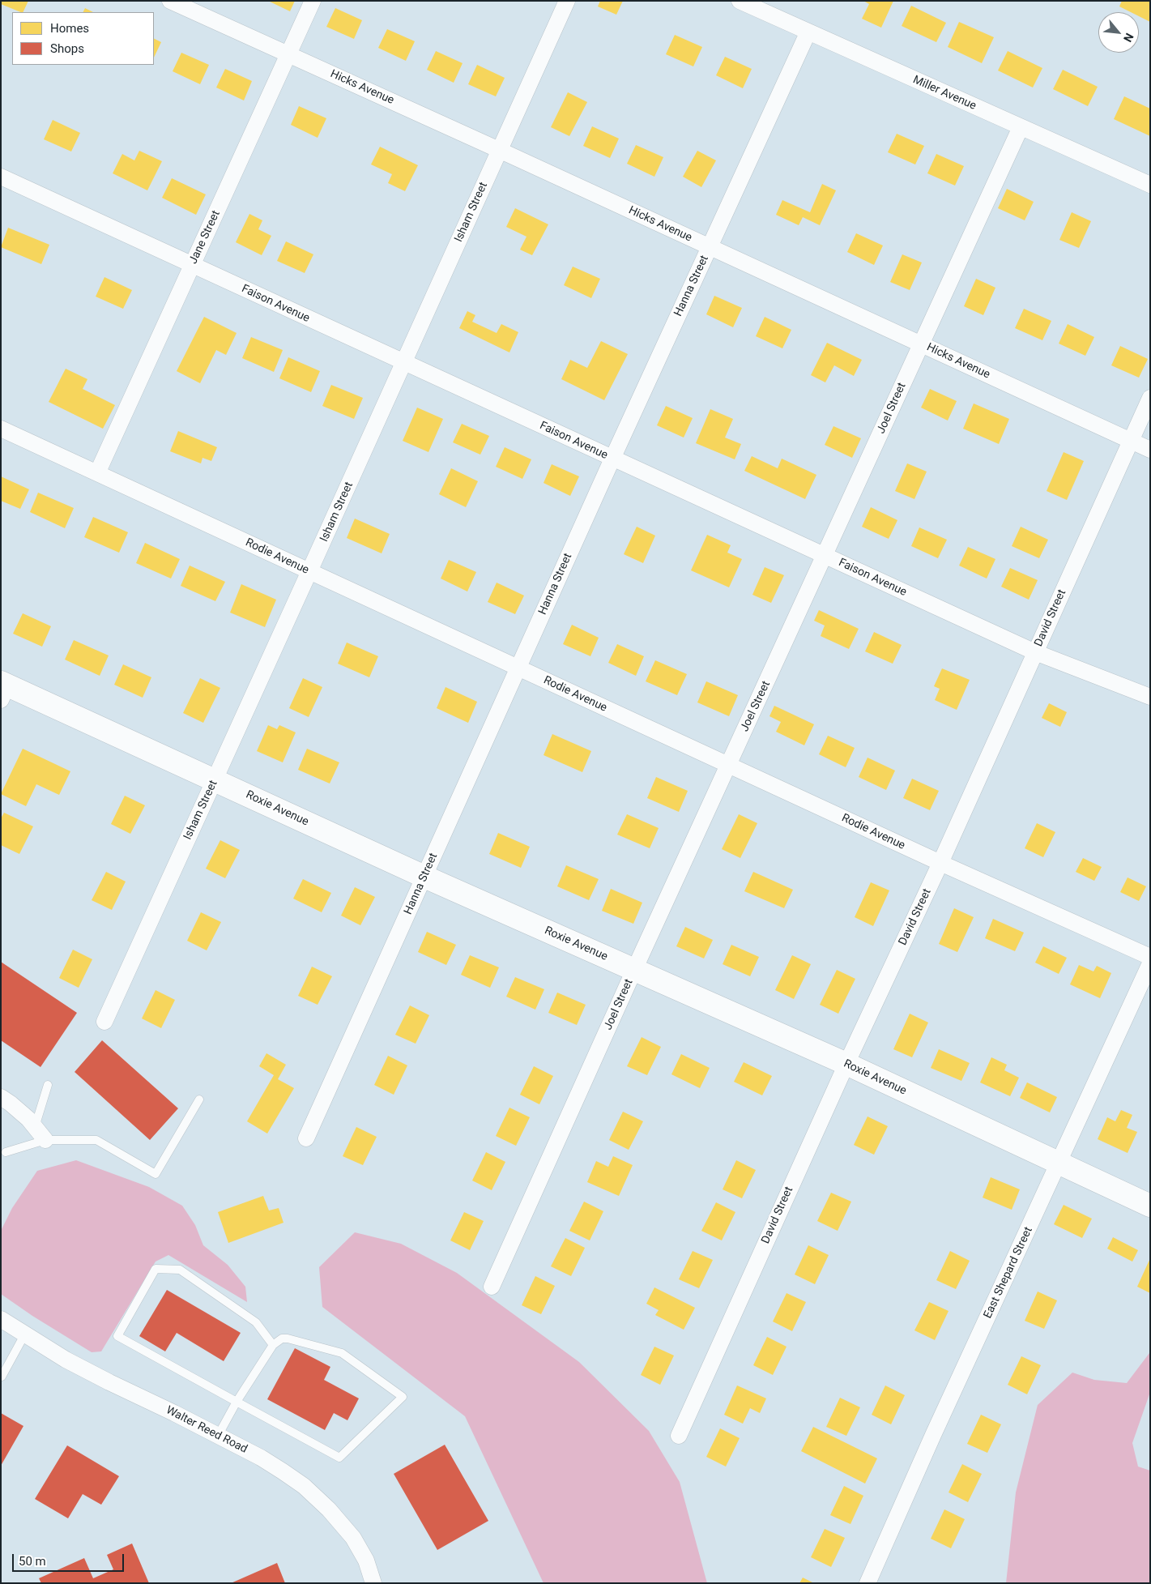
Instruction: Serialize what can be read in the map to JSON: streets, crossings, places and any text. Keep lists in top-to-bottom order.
{
  "streets": {
    "street": [
      "Hicks Avenue",
      "Miller Avenue",
      "Isham Street",
      "Jane Street",
      "Hanna Street",
      "Faison Avenue",
      "Joel Street",
      "Rodie Avenue",
      "David Street",
      "Roxie Avenue",
      "East Shepard Street",
      "Walter Reed Road"
    ]
  },
  "crossings": [
    ["Hicks Avenue", "Isham Street"],
    ["Hicks Avenue", "Jane Street"],
    ["Hicks Avenue", "Hanna Street"],
    ["Hicks Avenue", "Joel Street"],
    ["Hicks Avenue", "David Street"],
    ["Miller Avenue", "Hanna Street"],
    ["Miller Avenue", "Joel Street"],
    ["Isham Street", "Faison Avenue"],
    ["Isham Street", "Rodie Avenue"],
    ["Isham Street", "Roxie Avenue"],
    ["Jane Street", "Faison Avenue"],
    ["Jane Street", "Rodie Avenue"],
    ["Hanna Street", "Faison Avenue"],
    ["Hanna Street", "Rodie Avenue"],
    ["Hanna Street", "Roxie Avenue"],
    ["Faison Avenue", "Joel Street"],
    ["Faison Avenue", "David Street"],
    ["Joel Street", "Rodie Avenue"],
    ["Joel Street", "Roxie Avenue"],
    ["Rodie Avenue", "David Street"],
    ["David Street", "Roxie Avenue"],
    ["Roxie Avenue", "East Shepard Street"]
  ],
  "legend": ["Homes", "Shops"],
  "scale_bar": "50 m",
  "north": "bottom right"
}
